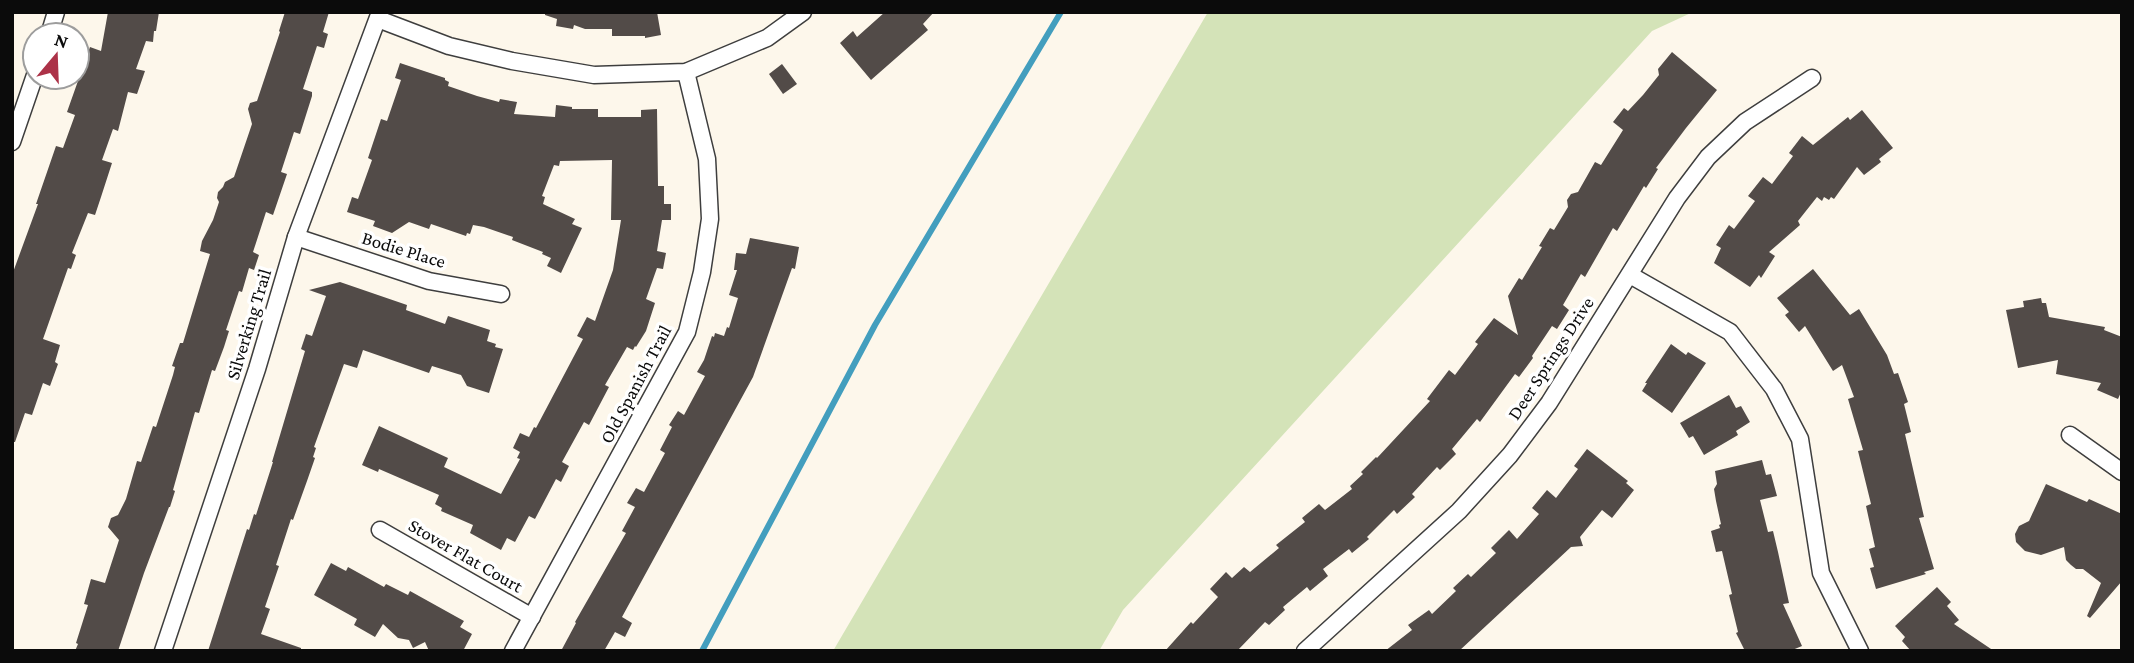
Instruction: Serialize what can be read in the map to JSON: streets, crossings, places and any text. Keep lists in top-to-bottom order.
{
  "streets": {
    "street": [
      "Bodie Place",
      "Silverking Trail",
      "Deer Springs Drive",
      "Old Spanish Trail",
      "Stover Flat Court"
    ]
  },
  "crossings": [
    ["Bodie Place", "Silverking Trail"],
    ["Old Spanish Trail", "Stover Flat Court"]
  ],
  "north": "top"
}
